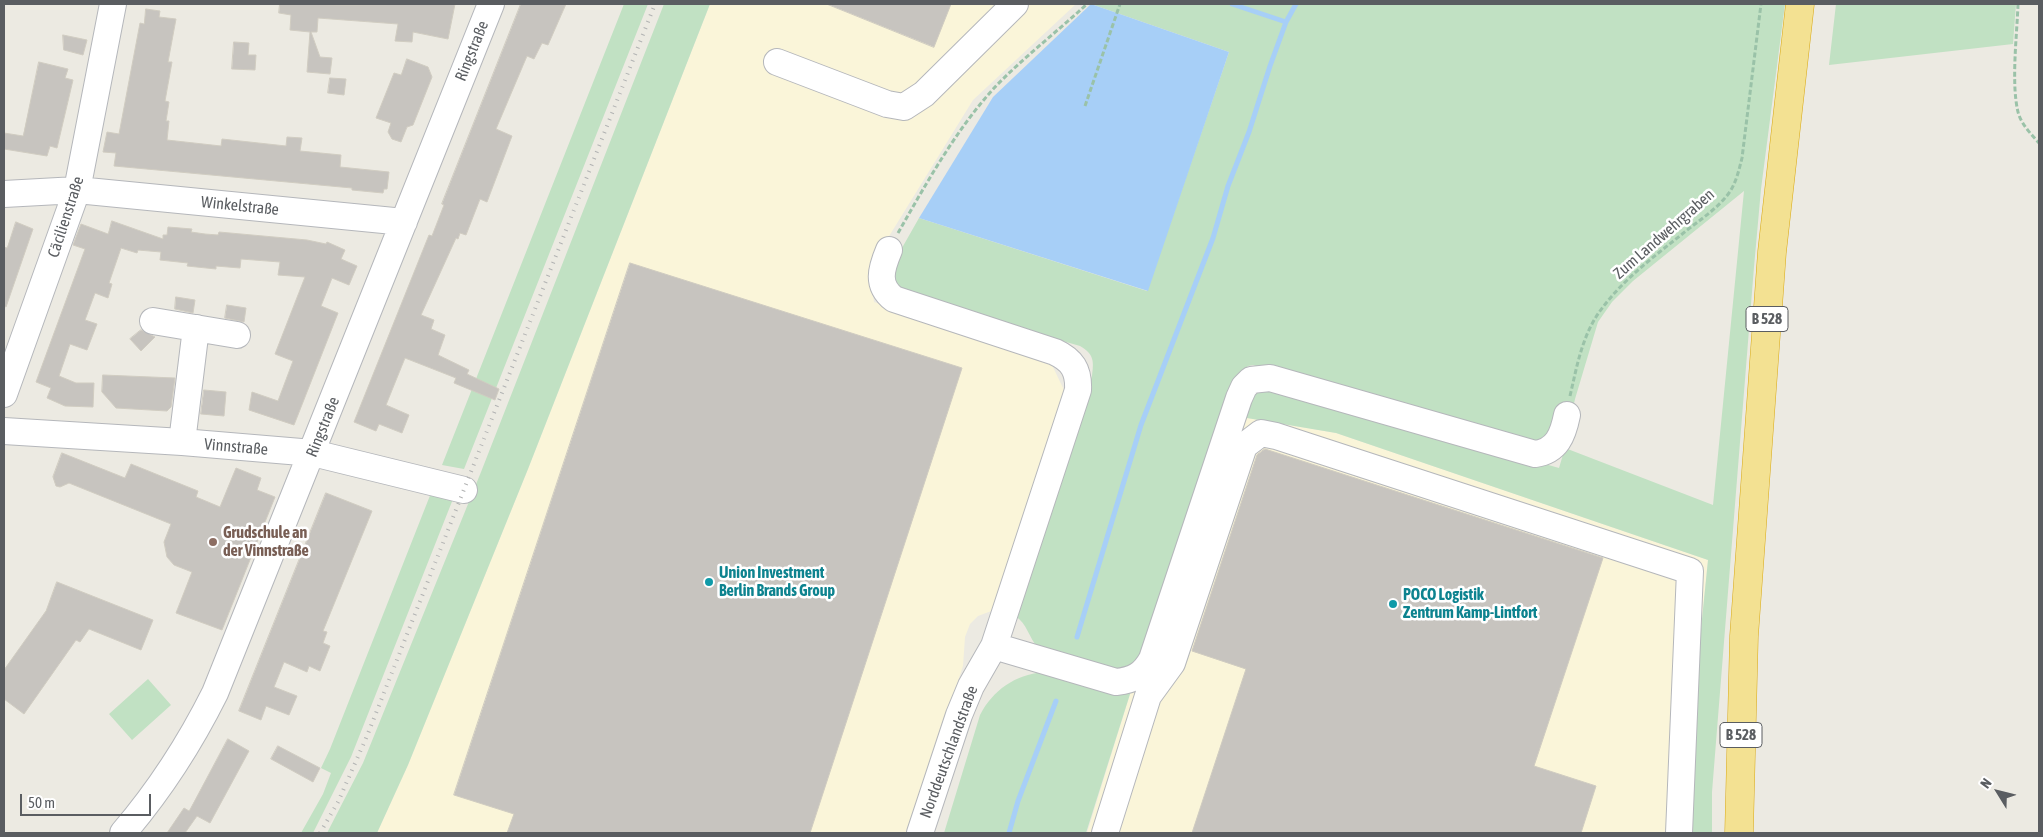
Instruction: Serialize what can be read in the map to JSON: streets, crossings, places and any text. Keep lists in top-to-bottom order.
{
  "streets": {
    "highway": ["B 528"],
    "street": [
      "Ringstraße",
      "Winkelstraße",
      "Cäcilienstraße",
      "Vinnstraße",
      "Norddeutschlandstraße"
    ],
    "path": ["Zum Landwehrgraben"]
  },
  "crossings": [
    ["Ringstraße", "Winkelstraße"],
    ["Ringstraße", "Vinnstraße"],
    ["Winkelstraße", "Cäcilienstraße"]
  ],
  "places": ["Grudschule an der Vinnstraße", "Union Investment Berlin Brands Group", "POCO Logistik Zentrum Kamp-Lintfort"],
  "scale_bar": "50 m",
  "north": "top left"
}
